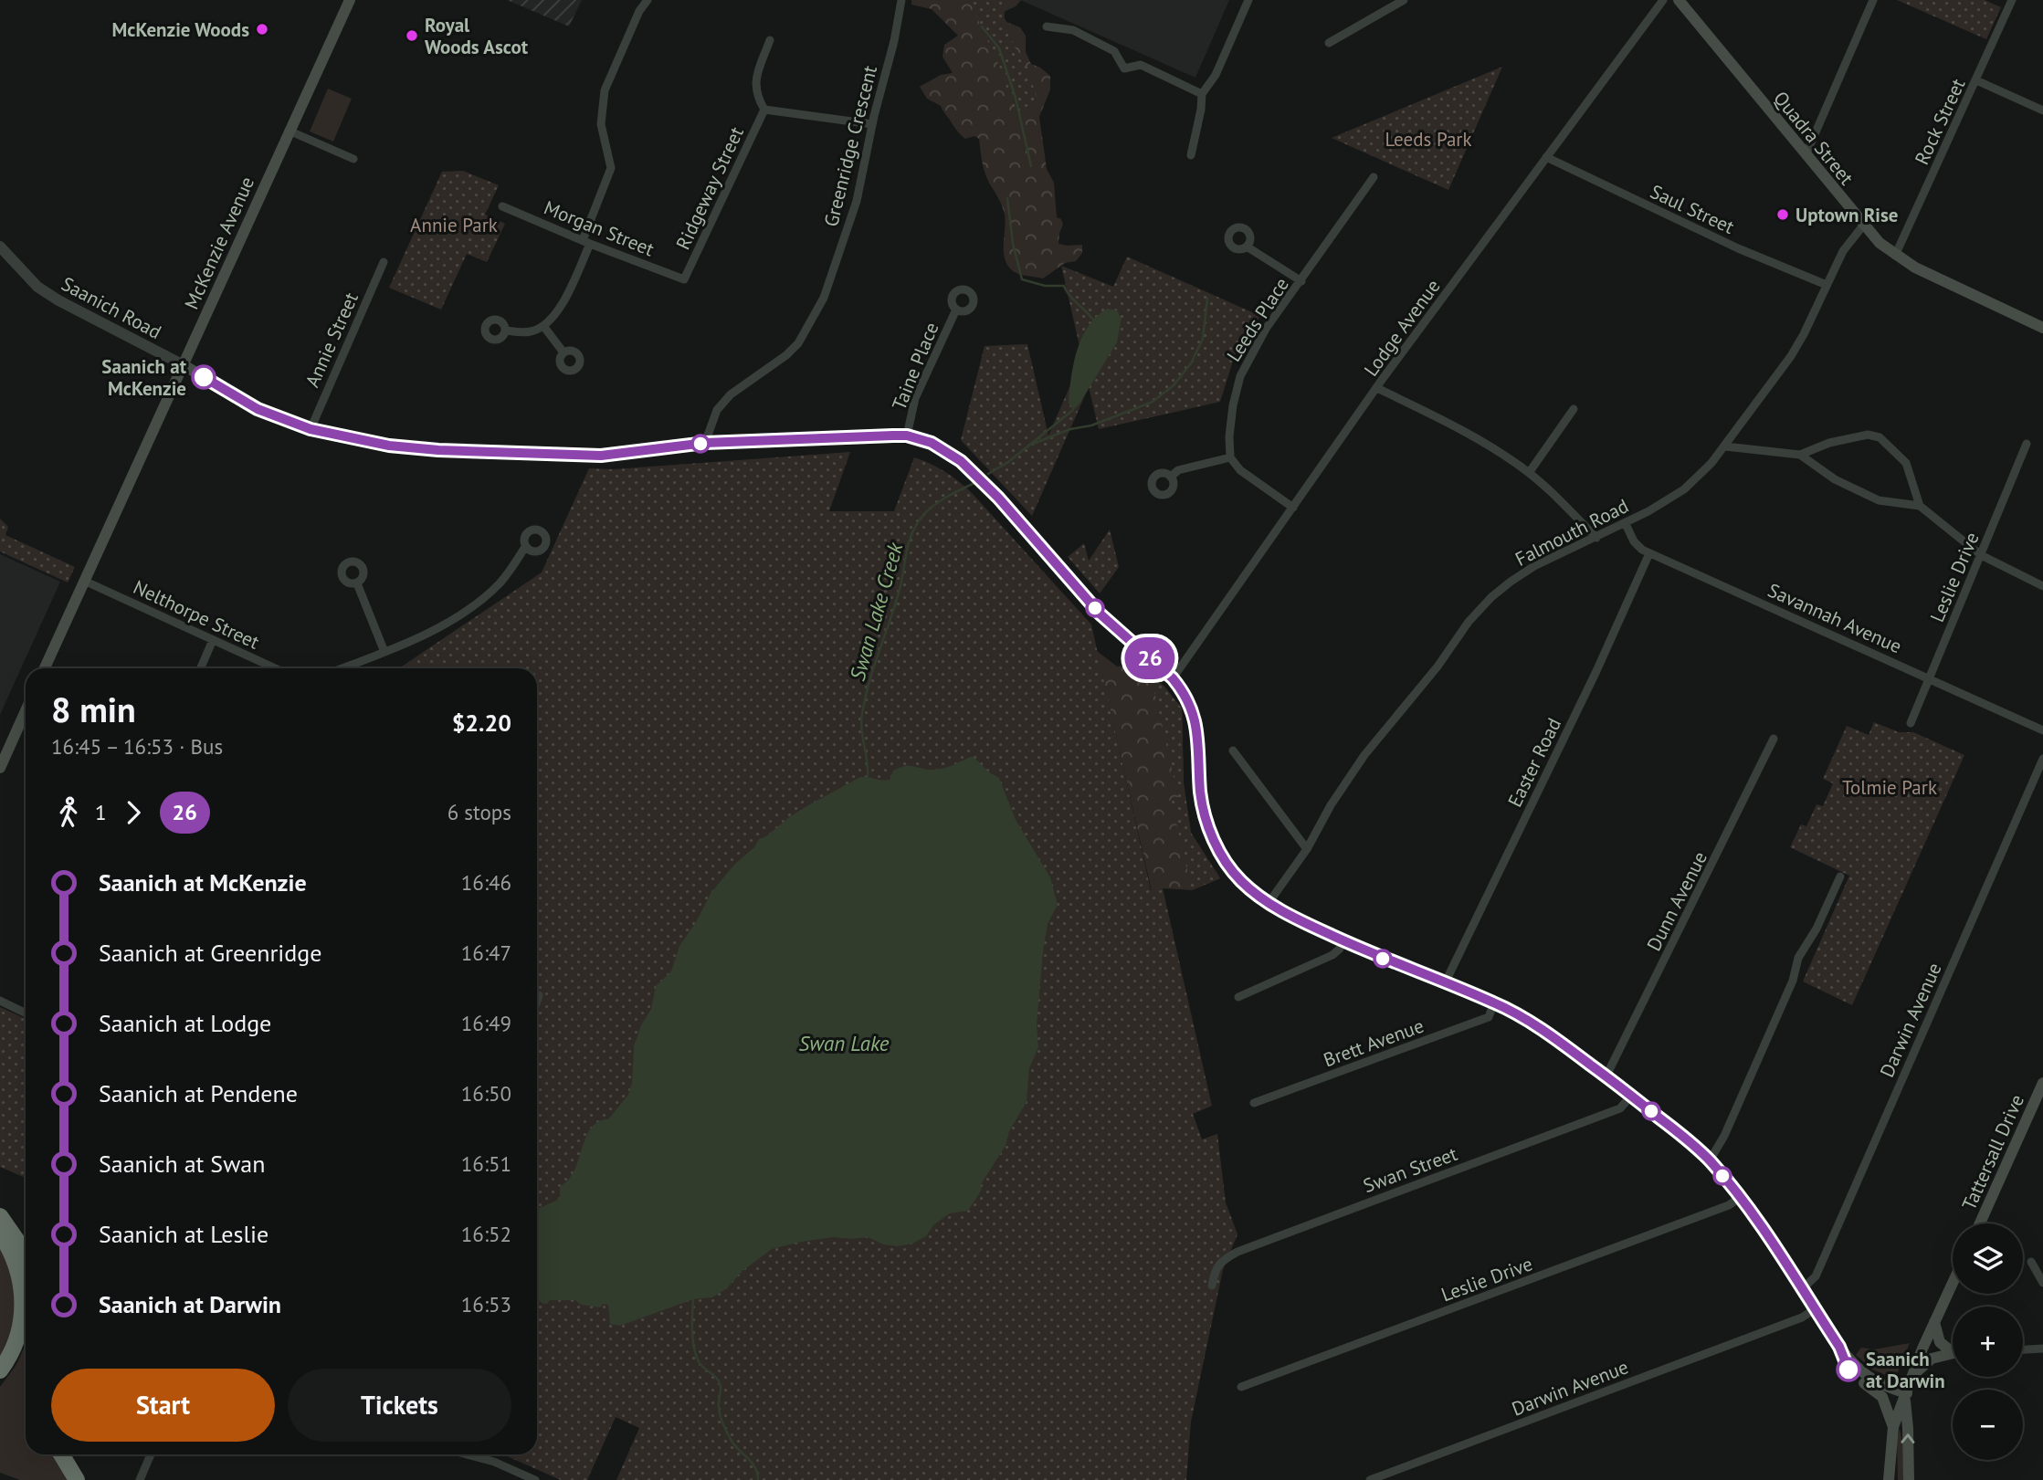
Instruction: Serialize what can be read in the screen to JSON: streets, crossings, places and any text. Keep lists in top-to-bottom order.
{
  "streets": {
    "main road": [
      "Quadra Street",
      "McKenzie Avenue",
      "Saanich Road",
      "Tattersall Drive"
    ],
    "street": [
      "Rock Street",
      "Greenridge Crescent",
      "Ridgeway Street",
      "Saul Street",
      "Morgan Street",
      "Leeds Place",
      "Lodge Avenue",
      "Annie Street",
      "Taine Place",
      "Falmouth Road",
      "Leslie Drive",
      "Nelthorpe Street",
      "Savannah Avenue",
      "Easter Road",
      "Dunn Avenue",
      "Darwin Avenue",
      "Brett Avenue",
      "Swan Street"
    ]
  },
  "crossings": [
    ["Rock Street", "Quadra Street"],
    ["Quadra Street", "Falmouth Road"],
    ["Greenridge Crescent", "Saanich Road"],
    ["Ridgeway Street", "Morgan Street"],
    ["Saul Street", "Lodge Avenue"],
    ["Saul Street", "Falmouth Road"],
    ["McKenzie Avenue", "Saanich Road"],
    ["McKenzie Avenue", "Nelthorpe Street"],
    ["Saanich Road", "Lodge Avenue"],
    ["Saanich Road", "Annie Street"],
    ["Saanich Road", "Taine Place"],
    ["Saanich Road", "Falmouth Road"],
    ["Saanich Road", "Leslie Drive"],
    ["Saanich Road", "Easter Road"],
    ["Saanich Road", "Dunn Avenue"],
    ["Saanich Road", "Darwin Avenue"],
    ["Saanich Road", "Brett Avenue"],
    ["Saanich Road", "Swan Street"],
    ["Falmouth Road", "Savannah Avenue"],
    ["Leslie Drive", "Savannah Avenue"],
    ["Savannah Avenue", "Easter Road"]
  ],
  "water": ["Swan Lake Creek", "Swan Lake"],
  "parks": ["Leeds Park", "Annie Park", "Tolmie Park"],
  "places": [
    "McKenzie Woods",
    "Royal Woods Ascot",
    "Uptown Rise",
    "Saanich at McKenzie",
    "Saanich at Darwin"
  ],
  "lines": ["bus line 26"],
  "page": {
    "on_map": "26",
    "heading": ["8 min", "16:45 – 16:53 · Bus", "$2.20"],
    "legs": ["1", "26", "6 stops"],
    "list": [
      {
        "name": "Saanich at McKenzie",
        "value": "16:46"
      },
      {
        "name": "Saanich at Greenridge",
        "value": "16:47"
      },
      {
        "name": "Saanich at Lodge",
        "value": "16:49"
      },
      {
        "name": "Saanich at Pendene",
        "value": "16:50"
      },
      {
        "name": "Saanich at Swan",
        "value": "16:51"
      },
      {
        "name": "Saanich at Leslie",
        "value": "16:52"
      },
      {
        "name": "Saanich at Darwin",
        "value": "16:53"
      }
    ],
    "map_buttons": ["+", "−"],
    "buttons": ["Start", "Tickets"]
  }
}
